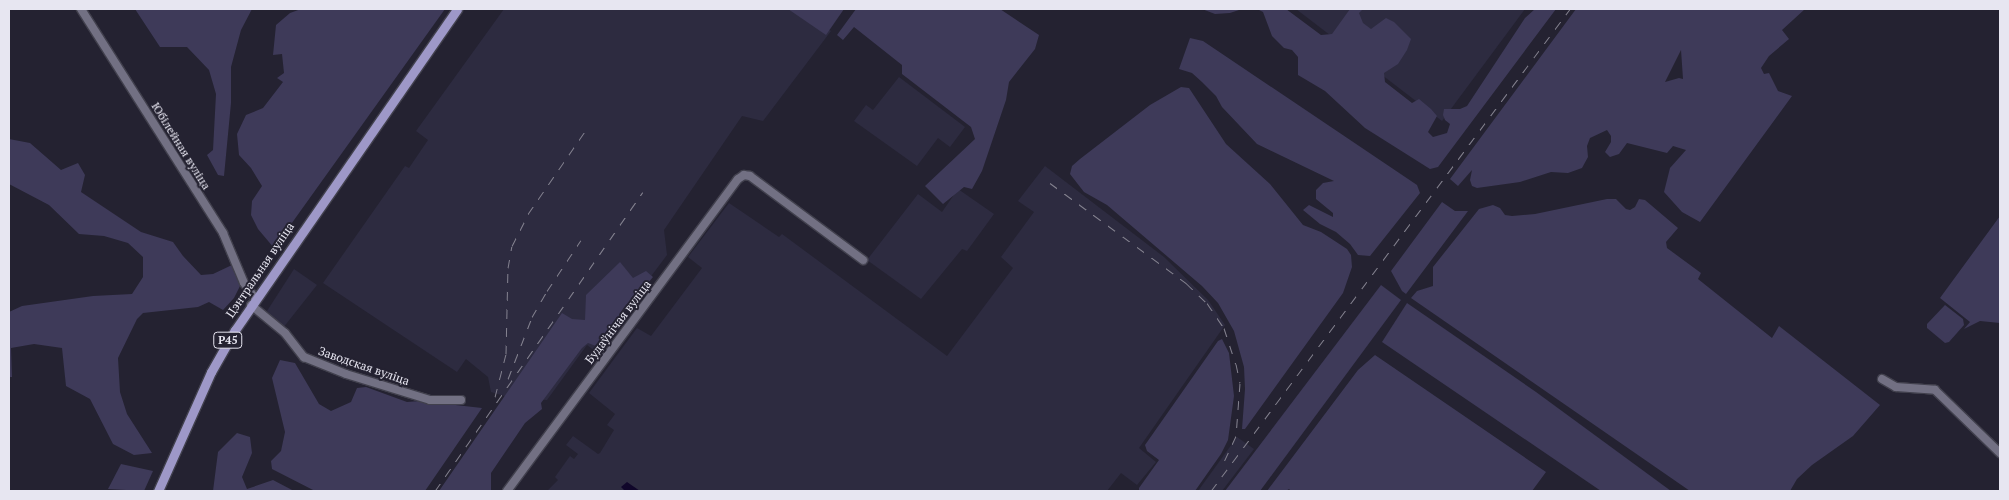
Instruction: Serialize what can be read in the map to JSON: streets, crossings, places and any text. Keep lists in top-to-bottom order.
{
  "streets": {
    "main road": ["Цэнтральная вуліца", "Р45"],
    "street": ["Юбілейная вуліца", "Будаўнічая вуліца", "Заводская вуліца"]
  },
  "crossings": [
    ["Юбілейная вуліца", "Цэнтральная вуліца"],
    ["Юбілейная вуліца", "Заводская вуліца"],
    ["Цэнтральная вуліца", "Заводская вуліца"]
  ]
}
